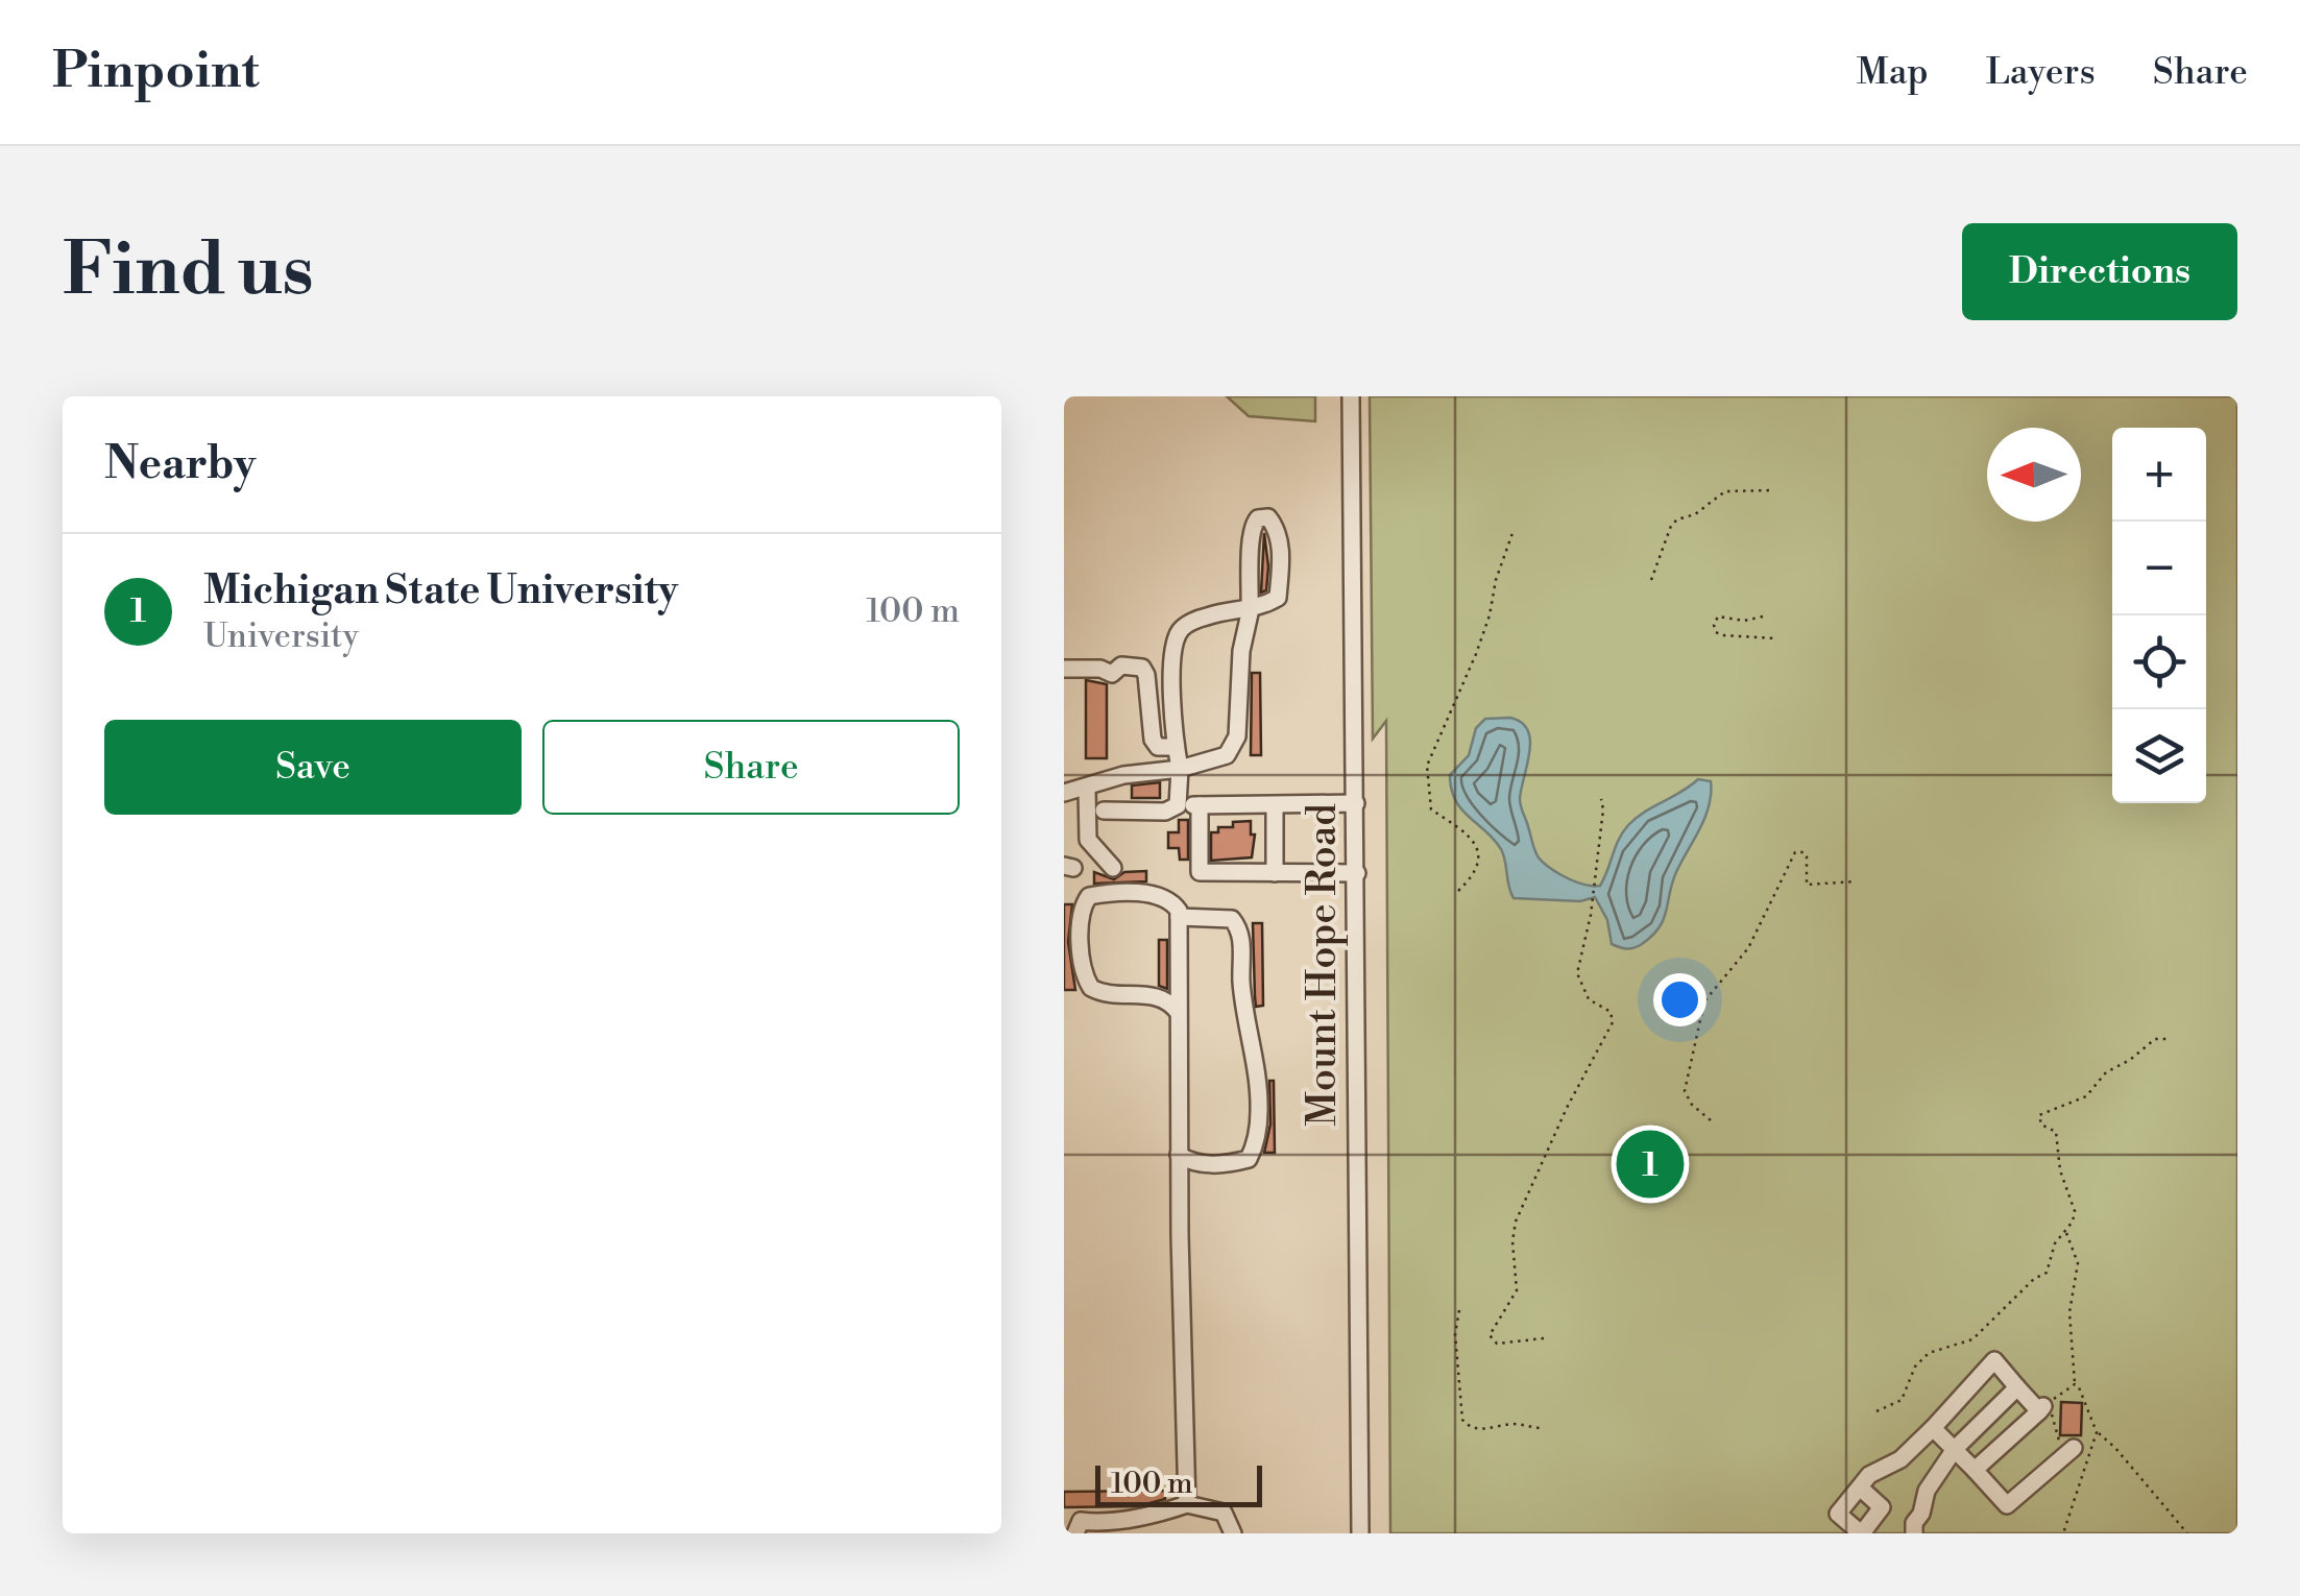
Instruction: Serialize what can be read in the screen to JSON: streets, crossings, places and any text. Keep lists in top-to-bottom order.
{
  "streets": {
    "street": ["Mount Hope Road"]
  },
  "scale_bar": "100 m",
  "north": "left",
  "page": {
    "header": "Pinpoint",
    "nav": ["Map", "Layers", "Share"],
    "buttons": [
      "Directions",
      ["Save", "Share"]
    ],
    "title": "Find us",
    "heading": "Nearby",
    "map_buttons": ["+", "−"],
    "list": [
      {
        "mark": "1",
        "name": "Michigan State University",
        "note": "University",
        "value": "100 m"
      }
    ],
    "pins": "1",
    "scale": "100 m"
  }
}
